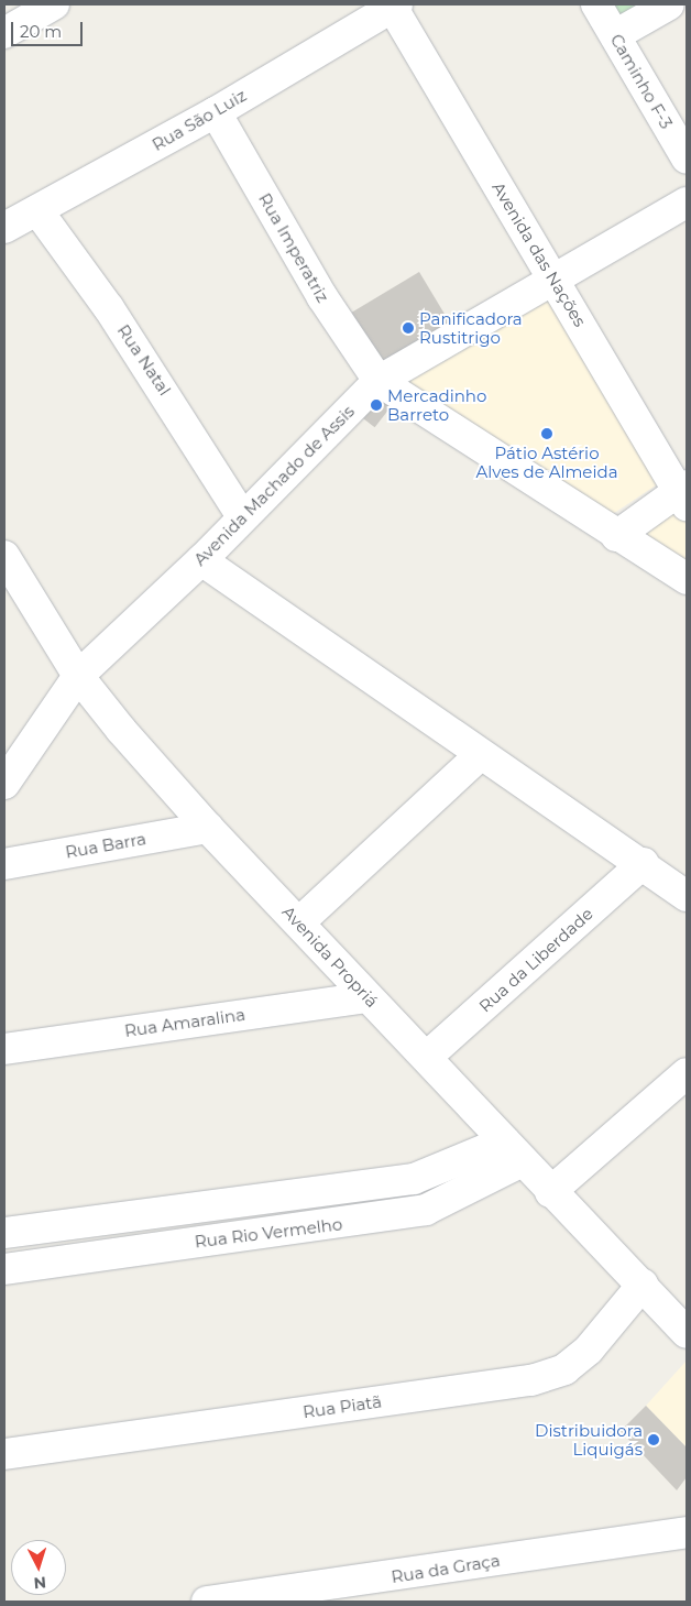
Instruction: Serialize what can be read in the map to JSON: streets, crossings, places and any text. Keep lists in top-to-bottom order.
{
  "streets": {
    "street": [
      "Caminho F-3",
      "Rua São Luiz",
      "Rua Imperatriz",
      "Avenida das Nações",
      "Rua Natal",
      "Avenida Machado de Assis",
      "Rua Barra",
      "Avenida Propriá",
      "Rua da Liberdade",
      "Rua Amaralina",
      "Rua Rio Vermelho",
      "Rua Piatã",
      "Rua da Graça"
    ]
  },
  "crossings": [
    ["Rua São Luiz", "Rua Imperatriz"],
    ["Rua São Luiz", "Avenida das Nações"],
    ["Rua São Luiz", "Rua Natal"],
    ["Rua Imperatriz", "Avenida Machado de Assis"],
    ["Avenida das Nações", "Avenida Machado de Assis"],
    ["Rua Natal", "Avenida Machado de Assis"],
    ["Avenida Machado de Assis", "Avenida Propriá"],
    ["Rua Barra", "Avenida Propriá"],
    ["Avenida Propriá", "Rua da Liberdade"],
    ["Avenida Propriá", "Rua Amaralina"],
    ["Avenida Propriá", "Rua Rio Vermelho"],
    ["Avenida Propriá", "Rua Piatã"]
  ],
  "places": [
    "Panificadora Rustitrigo",
    "Mercadinho Barreto",
    "Pátio Astério Alves de Almeida",
    "Distribuidora Liquigás"
  ],
  "scale_bar": "20 m",
  "north": "bottom"
}
